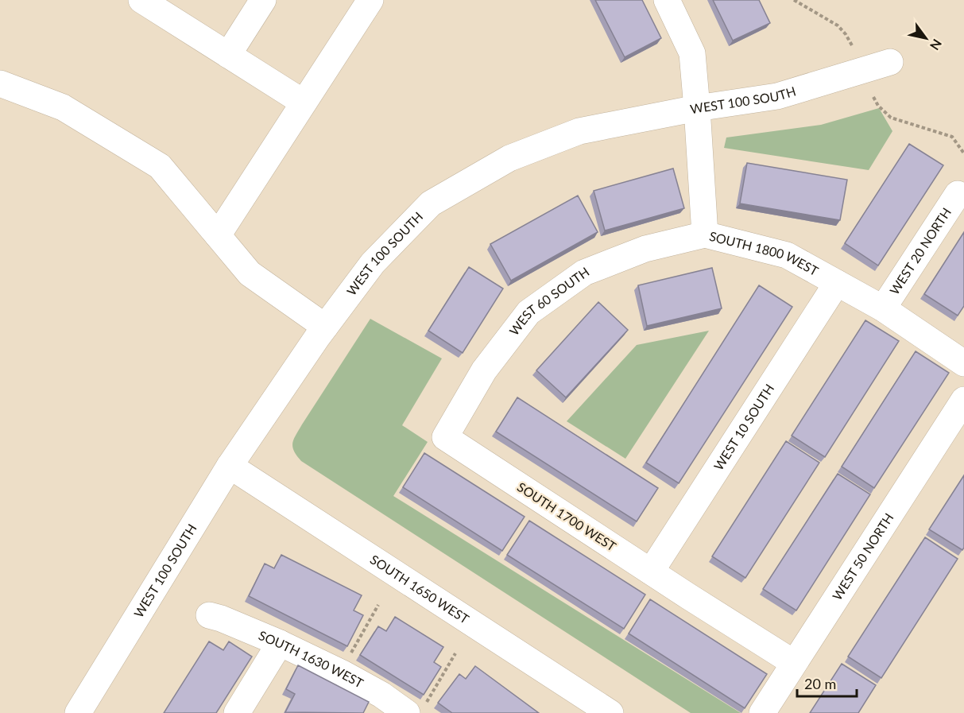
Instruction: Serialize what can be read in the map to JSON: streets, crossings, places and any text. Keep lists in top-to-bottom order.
{
  "streets": {
    "street": [
      "WEST 100 SOUTH",
      "WEST 20 NORTH",
      "SOUTH 1800 WEST",
      "WEST 60 SOUTH",
      "WEST 10 SOUTH",
      "SOUTH 1700 WEST",
      "WEST 50 NORTH",
      "SOUTH 1650 WEST",
      "SOUTH 1630 WEST"
    ]
  },
  "crossings": [
    ["WEST 100 SOUTH", "SOUTH 1800 WEST"],
    ["WEST 100 SOUTH", "SOUTH 1650 WEST"],
    ["WEST 20 NORTH", "SOUTH 1800 WEST"],
    ["SOUTH 1800 WEST", "WEST 60 SOUTH"],
    ["SOUTH 1800 WEST", "WEST 10 SOUTH"],
    ["WEST 60 SOUTH", "SOUTH 1700 WEST"],
    ["WEST 10 SOUTH", "SOUTH 1700 WEST"],
    ["SOUTH 1700 WEST", "WEST 50 NORTH"]
  ],
  "scale_bar": "20 m",
  "north": "bottom right"
}
